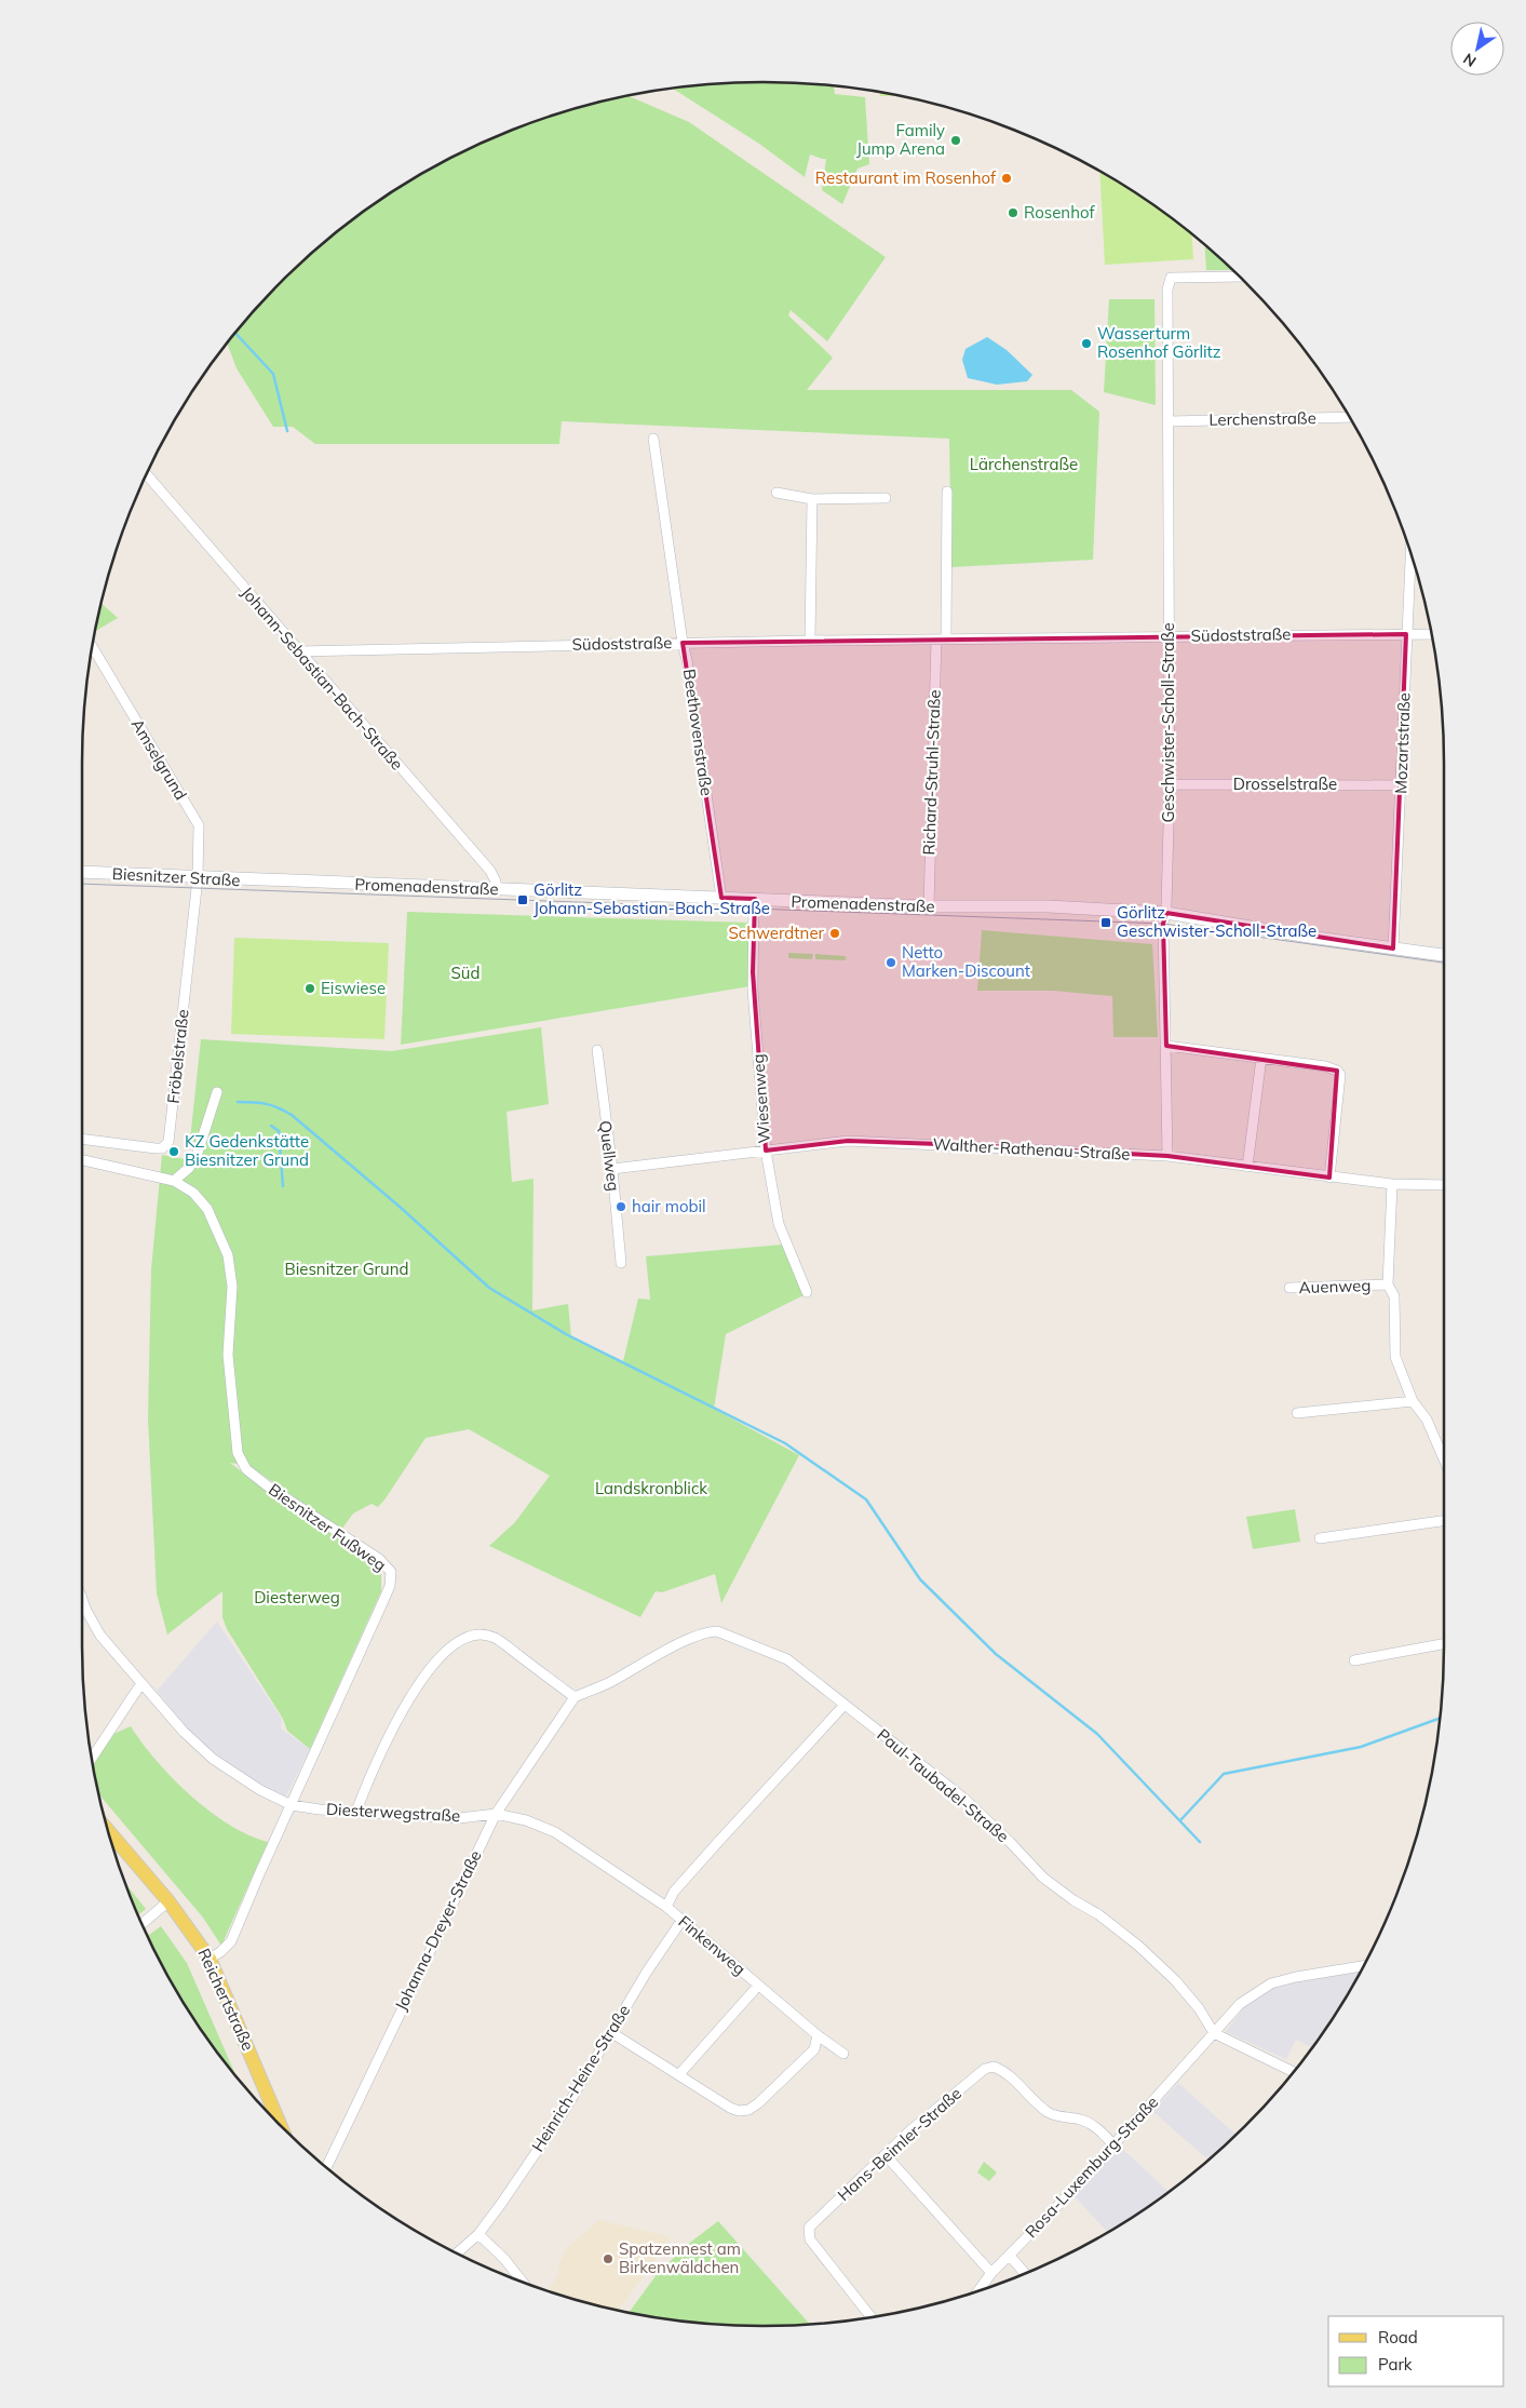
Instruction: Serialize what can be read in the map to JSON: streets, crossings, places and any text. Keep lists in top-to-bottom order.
{
  "streets": {
    "main road": ["Biesnitzer Straße", "Promenadenstraße", "Reichertstraße"],
    "street": [
      "Lerchenstraße",
      "Südoststraße",
      "Johann-Sebastian-Bach-Straße",
      "Geschwister-Scholl-Straße",
      "Beethovenstraße",
      "Mozartstraße",
      "Amselgrund",
      "Richard-Struhl-Straße",
      "Drosselstraße",
      "Fröbelstraße",
      "Wiesenweg",
      "Walther-Rathenau-Straße",
      "Quellweg",
      "Auenweg",
      "Biesnitzer Fußweg",
      "Paul-Taubadel-Straße",
      "Diesterwegstraße",
      "Johanna-Dreyer-Straße",
      "Finkenweg",
      "Heinrich-Heine-Straße",
      "Hans-Beimler-Straße",
      "Rosa-Luxemburg-Straße"
    ]
  },
  "crossings": [
    ["Lerchenstraße", "Geschwister-Scholl-Straße"],
    ["Südoststraße", "Johann-Sebastian-Bach-Straße"],
    ["Südoststraße", "Geschwister-Scholl-Straße"],
    ["Südoststraße", "Beethovenstraße"],
    ["Südoststraße", "Mozartstraße"],
    ["Südoststraße", "Richard-Struhl-Straße"],
    ["Johann-Sebastian-Bach-Straße", "Promenadenstraße"],
    ["Geschwister-Scholl-Straße", "Drosselstraße"],
    ["Geschwister-Scholl-Straße", "Promenadenstraße"],
    ["Geschwister-Scholl-Straße", "Walther-Rathenau-Straße"],
    ["Beethovenstraße", "Promenadenstraße"],
    ["Mozartstraße", "Drosselstraße"],
    ["Mozartstraße", "Promenadenstraße"],
    ["Amselgrund", "Biesnitzer Straße"],
    ["Amselgrund", "Fröbelstraße"],
    ["Richard-Struhl-Straße", "Promenadenstraße"],
    ["Biesnitzer Straße", "Promenadenstraße"],
    ["Biesnitzer Straße", "Fröbelstraße"],
    ["Promenadenstraße", "Wiesenweg"],
    ["Wiesenweg", "Walther-Rathenau-Straße"],
    ["Walther-Rathenau-Straße", "Quellweg"],
    ["Biesnitzer Fußweg", "Diesterwegstraße"],
    ["Biesnitzer Fußweg", "Reichertstraße"],
    ["Paul-Taubadel-Straße", "Johanna-Dreyer-Straße"],
    ["Paul-Taubadel-Straße", "Rosa-Luxemburg-Straße"],
    ["Diesterwegstraße", "Johanna-Dreyer-Straße"],
    ["Diesterwegstraße", "Finkenweg"],
    ["Finkenweg", "Heinrich-Heine-Straße"],
    ["Hans-Beimler-Straße", "Rosa-Luxemburg-Straße"]
  ],
  "parks": [
    "Lärchenstraße",
    "Süd",
    "Biesnitzer Grund",
    "Landskronblick",
    "Diesterweg"
  ],
  "places": {
    "other": [
      "Family Jump Arena",
      "Restaurant im Rosenhof",
      "Rosenhof",
      "Wasserturm Rosenhof Görlitz",
      "Schwerdtner",
      "Netto Marken-Discount",
      "Eiswiese",
      "KZ Gedenkstätte Biesnitzer Grund",
      "hair mobil",
      "Spatzennest am Birkenwäldchen"
    ],
    "transit": ["Görlitz Johann-Sebastian-Bach-Straße", "Görlitz Geschwister-Scholl-Straße"]
  },
  "legend": ["Road", "Park"],
  "north": "bottom left"
}
